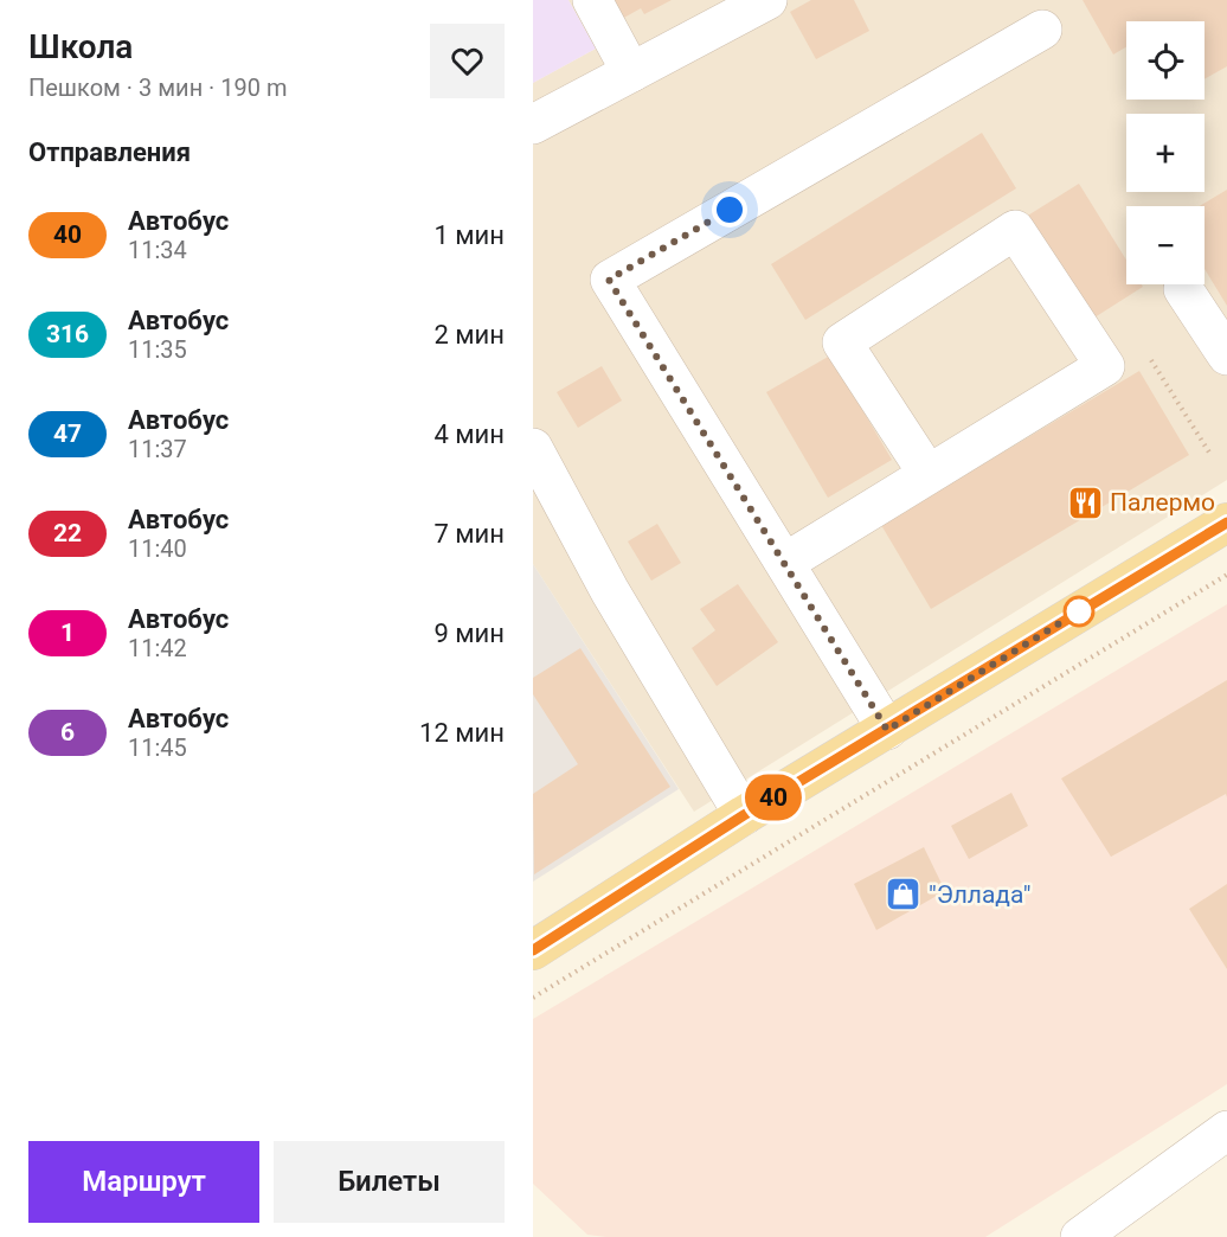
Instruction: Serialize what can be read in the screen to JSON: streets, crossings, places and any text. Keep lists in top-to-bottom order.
{
  "places": {
    "restaurant": ["Палермо"],
    "shop": ["\"Эллада\""]
  },
  "lines": ["bus line 40"],
  "page": {
    "heading": [
      ["Школа", "Пешком · 3 мин · 190 m"],
      "Отправления"
    ],
    "on_map": "40",
    "map_buttons": ["+", "−"],
    "list": [
      {
        "mark": "40",
        "name": "Автобус",
        "note": "11:34",
        "value": "1 мин"
      },
      {
        "mark": "316",
        "name": "Автобус",
        "note": "11:35",
        "value": "2 мин"
      },
      {
        "mark": "47",
        "name": "Автобус",
        "note": "11:37",
        "value": "4 мин"
      },
      {
        "mark": "22",
        "name": "Автобус",
        "note": "11:40",
        "value": "7 мин"
      },
      {
        "mark": "1",
        "name": "Автобус",
        "note": "11:42",
        "value": "9 мин"
      },
      {
        "mark": "6",
        "name": "Автобус",
        "note": "11:45",
        "value": "12 мин"
      }
    ],
    "buttons": ["Маршрут", "Билеты"]
  }
}
